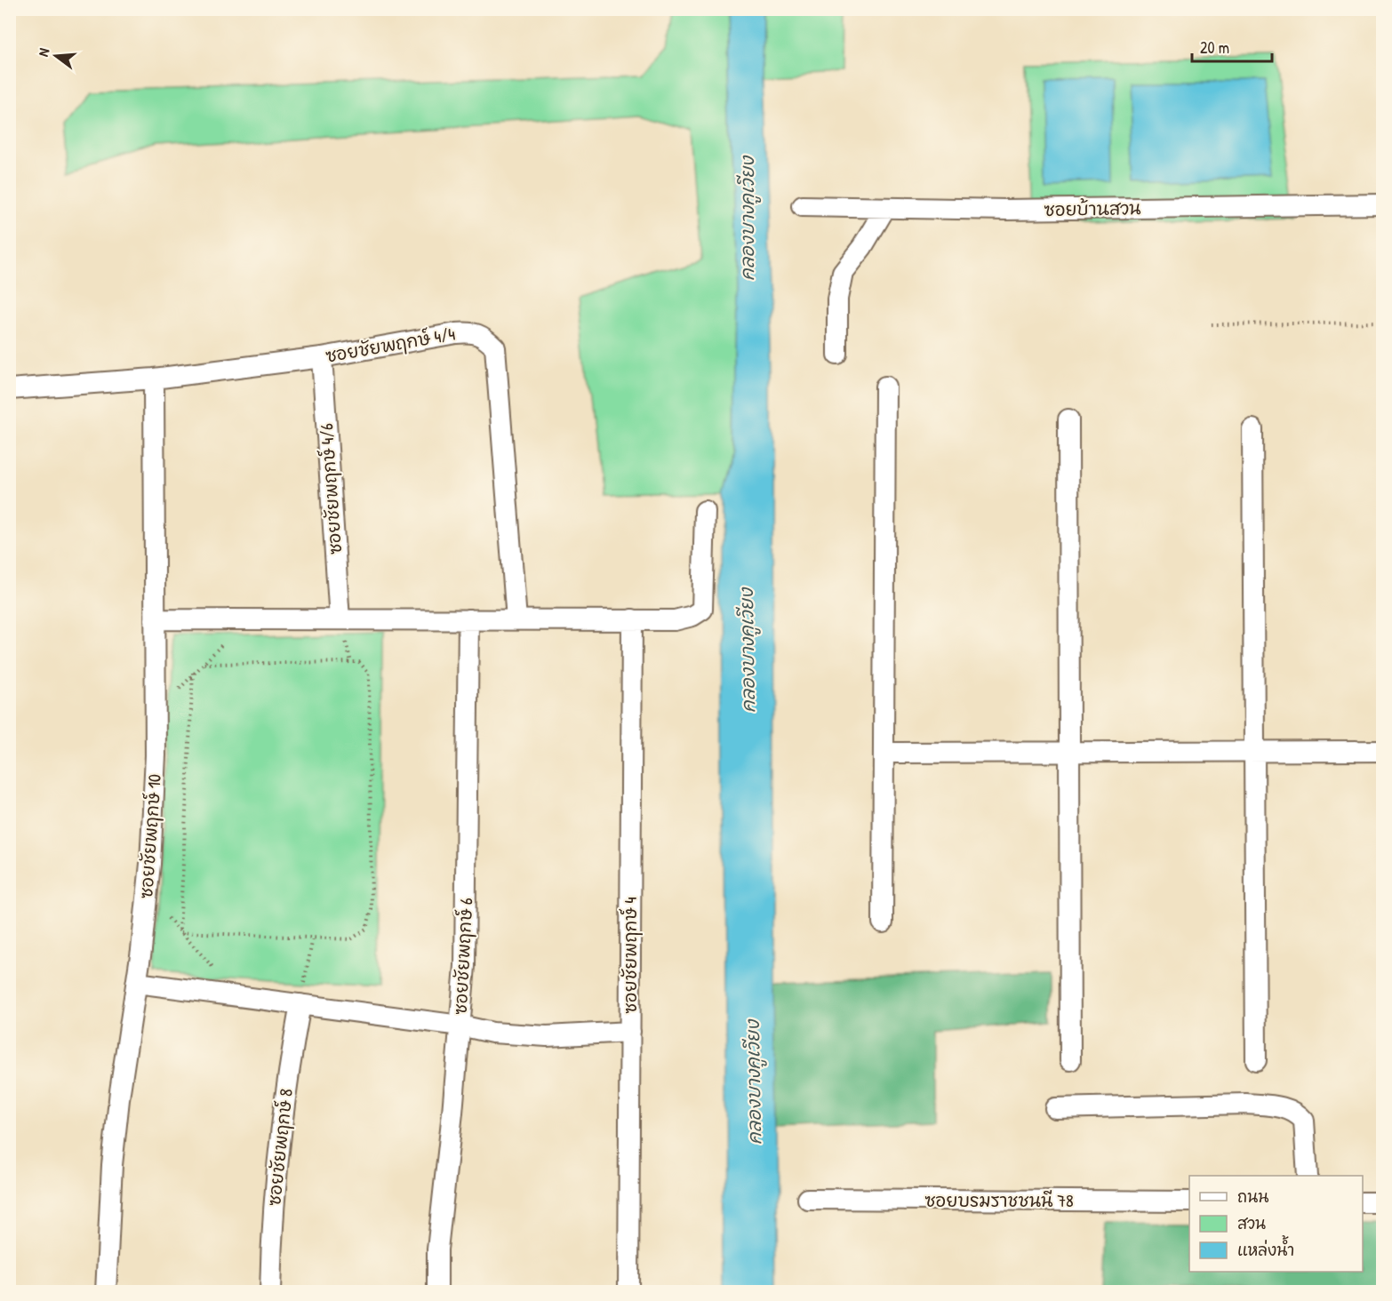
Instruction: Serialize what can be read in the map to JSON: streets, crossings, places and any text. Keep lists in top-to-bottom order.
{
  "streets": {
    "street": [
      "ซอยบ้านสวน",
      "ซอยชัยพฤกษ์ 4/4",
      "ซอยชัยพฤกษ์ 4/6",
      "ซอยชัยพฤกษ์ 10",
      "ซอยชัยพฤกษ์ 4",
      "ซอยชัยพฤกษ์ 6",
      "ซอยชัยพฤกษ์ 8",
      "ซอยบรมราชชนนี 78"
    ]
  },
  "crossings": [
    ["ซอยชัยพฤกษ์ 4/4", "ซอยชัยพฤกษ์ 4/6"],
    ["ซอยชัยพฤกษ์ 4/4", "ซอยชัยพฤกษ์ 10"]
  ],
  "water": ["คลองบางคูเวียง"],
  "legend": ["ถนน", "สวน", "แหล่งน้ำ"],
  "scale_bar": "20 m",
  "north": "left"
}
